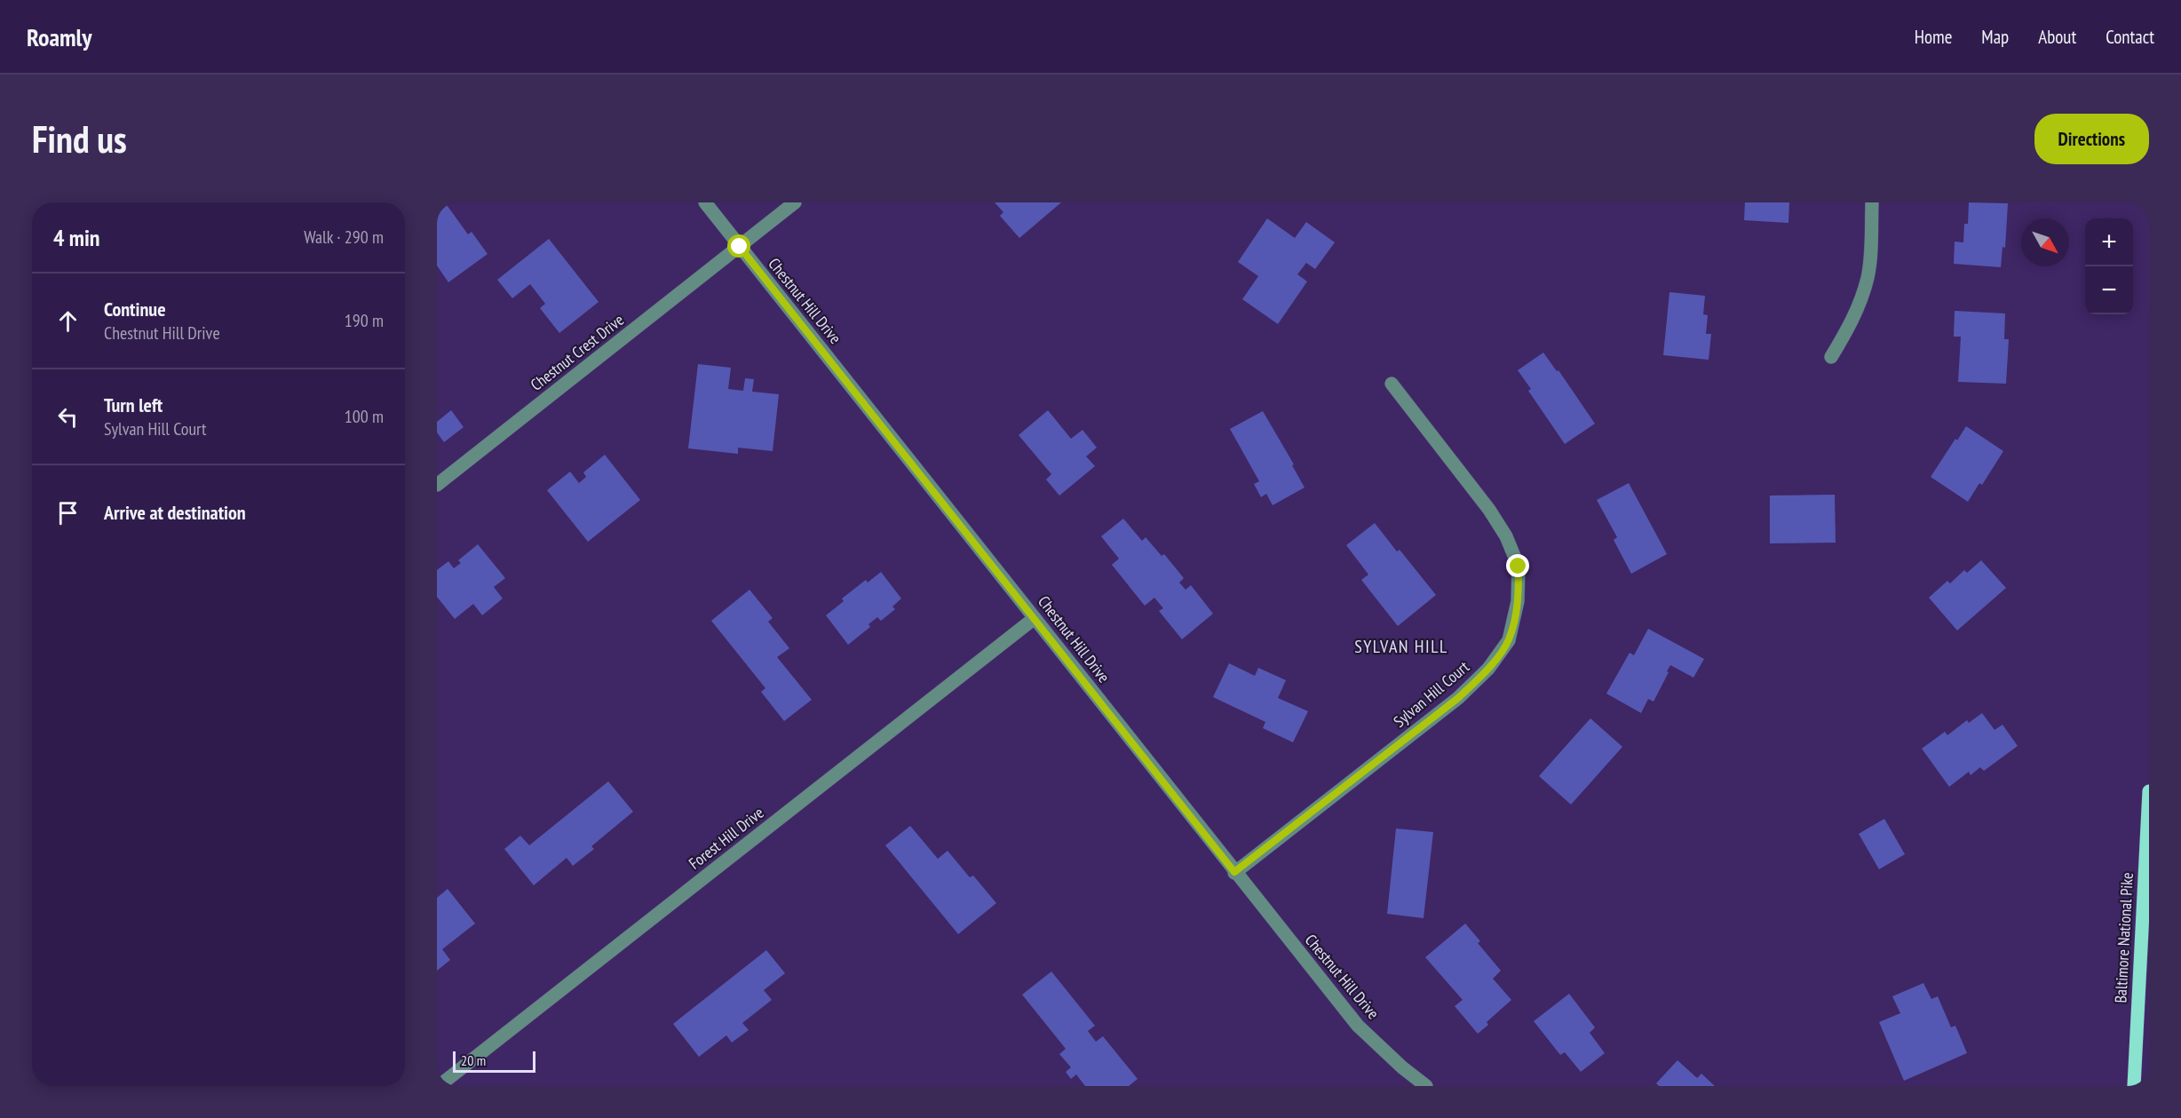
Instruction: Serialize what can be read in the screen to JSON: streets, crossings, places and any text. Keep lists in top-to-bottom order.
{
  "streets": {
    "main road": ["Baltimore National Pike"],
    "street": [
      "Chestnut Hill Drive",
      "Chestnut Crest Drive",
      "Sylvan Hill Court",
      "Forest Hill Drive"
    ]
  },
  "crossings": [
    ["Chestnut Hill Drive", "Chestnut Crest Drive"],
    ["Chestnut Hill Drive", "Sylvan Hill Court"],
    ["Chestnut Hill Drive", "Forest Hill Drive"]
  ],
  "districts": ["SYLVAN HILL"],
  "scale_bar": "20 m",
  "north": "bottom right",
  "page": {
    "header": "Roamly",
    "nav": [
      "Home",
      "Map",
      "About",
      "Contact"
    ],
    "buttons": "Directions",
    "title": "Find us",
    "heading": ["4 min", "Walk · 290 m"],
    "map_buttons": ["+", "−"],
    "list": [
      ["Continue", "Chestnut Hill Drive", "190 m"],
      ["Turn left", "Sylvan Hill Court", "100 m"],
      "Arrive at destination"
    ],
    "scale": "20 m"
  }
}
